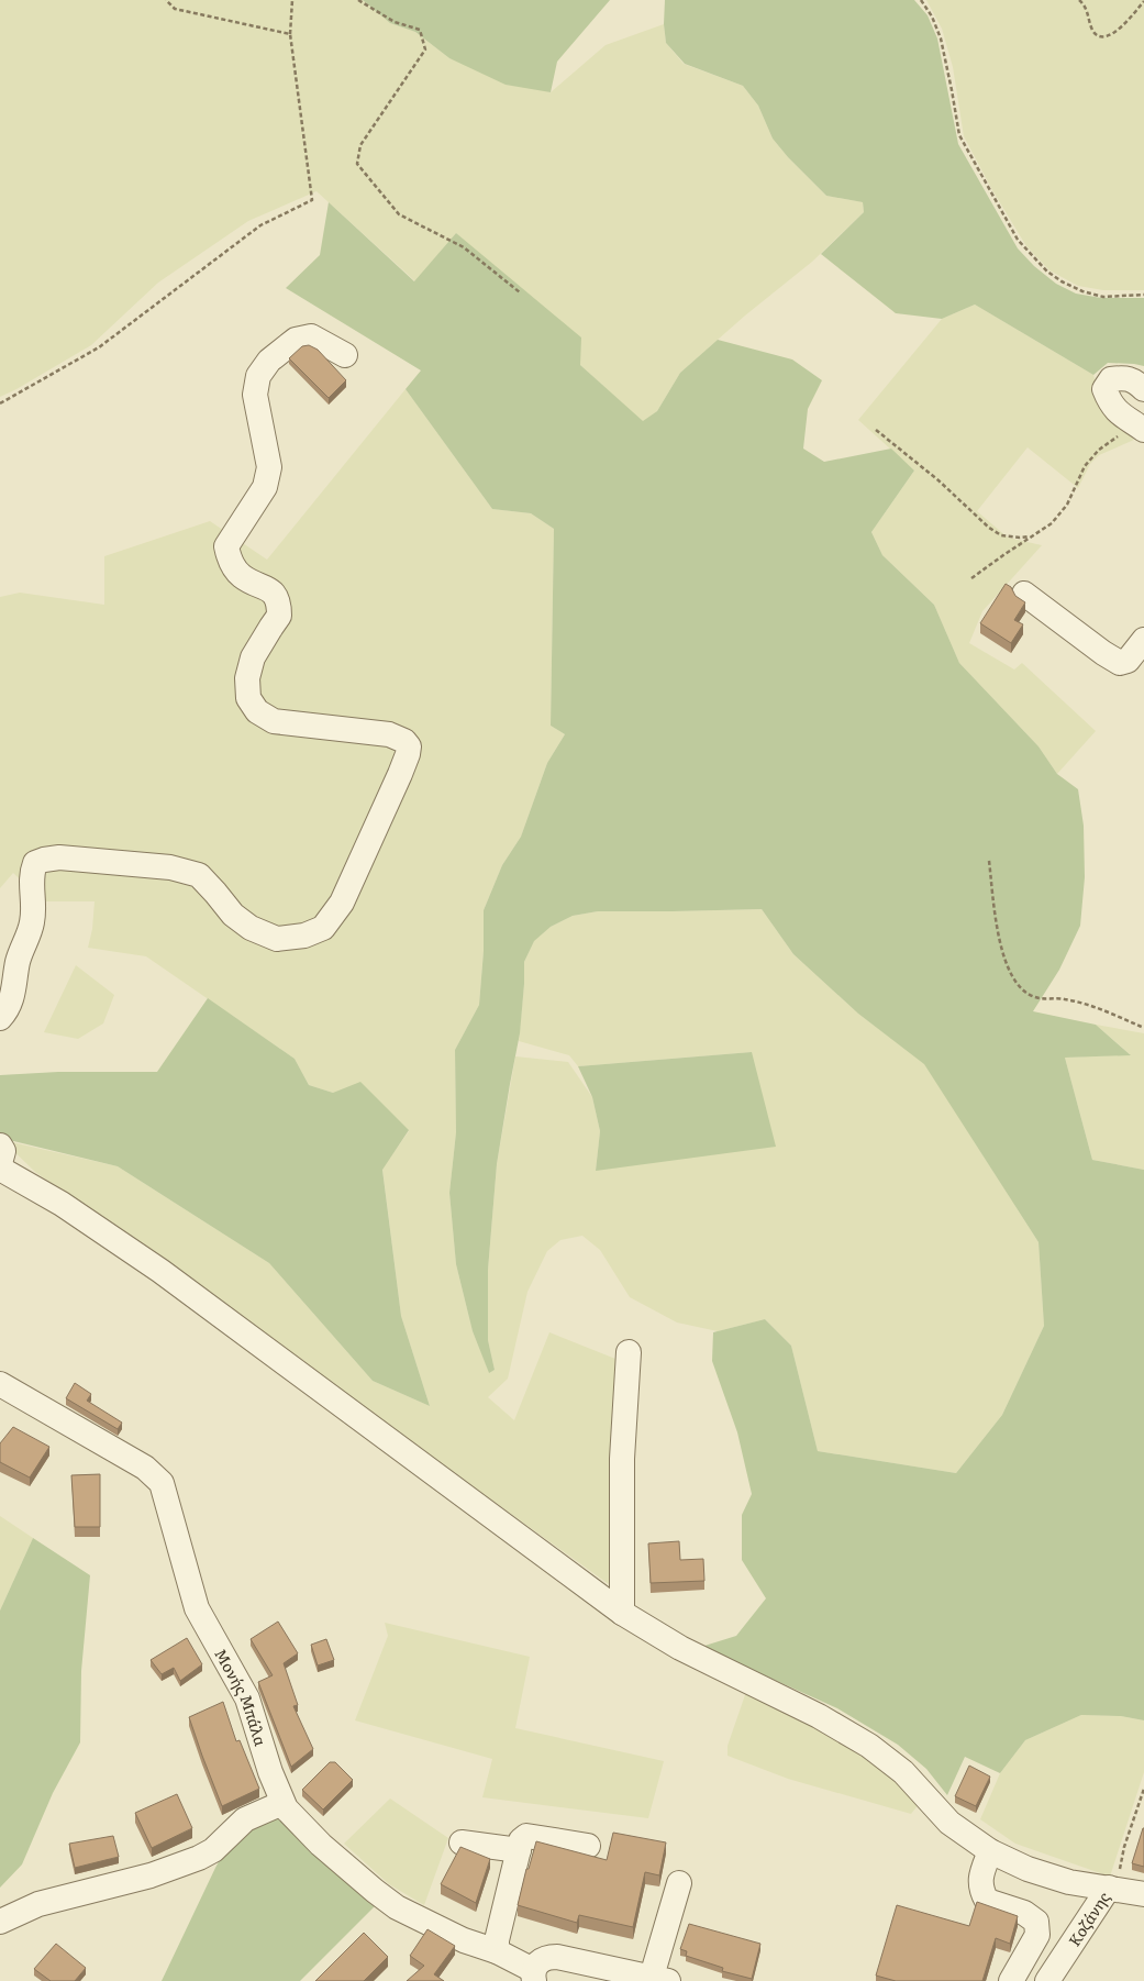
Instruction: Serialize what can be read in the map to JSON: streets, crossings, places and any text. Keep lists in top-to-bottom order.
{
  "streets": {
    "street": ["Μονής Μπάλα", "Κοζάνης"]
  }
}
